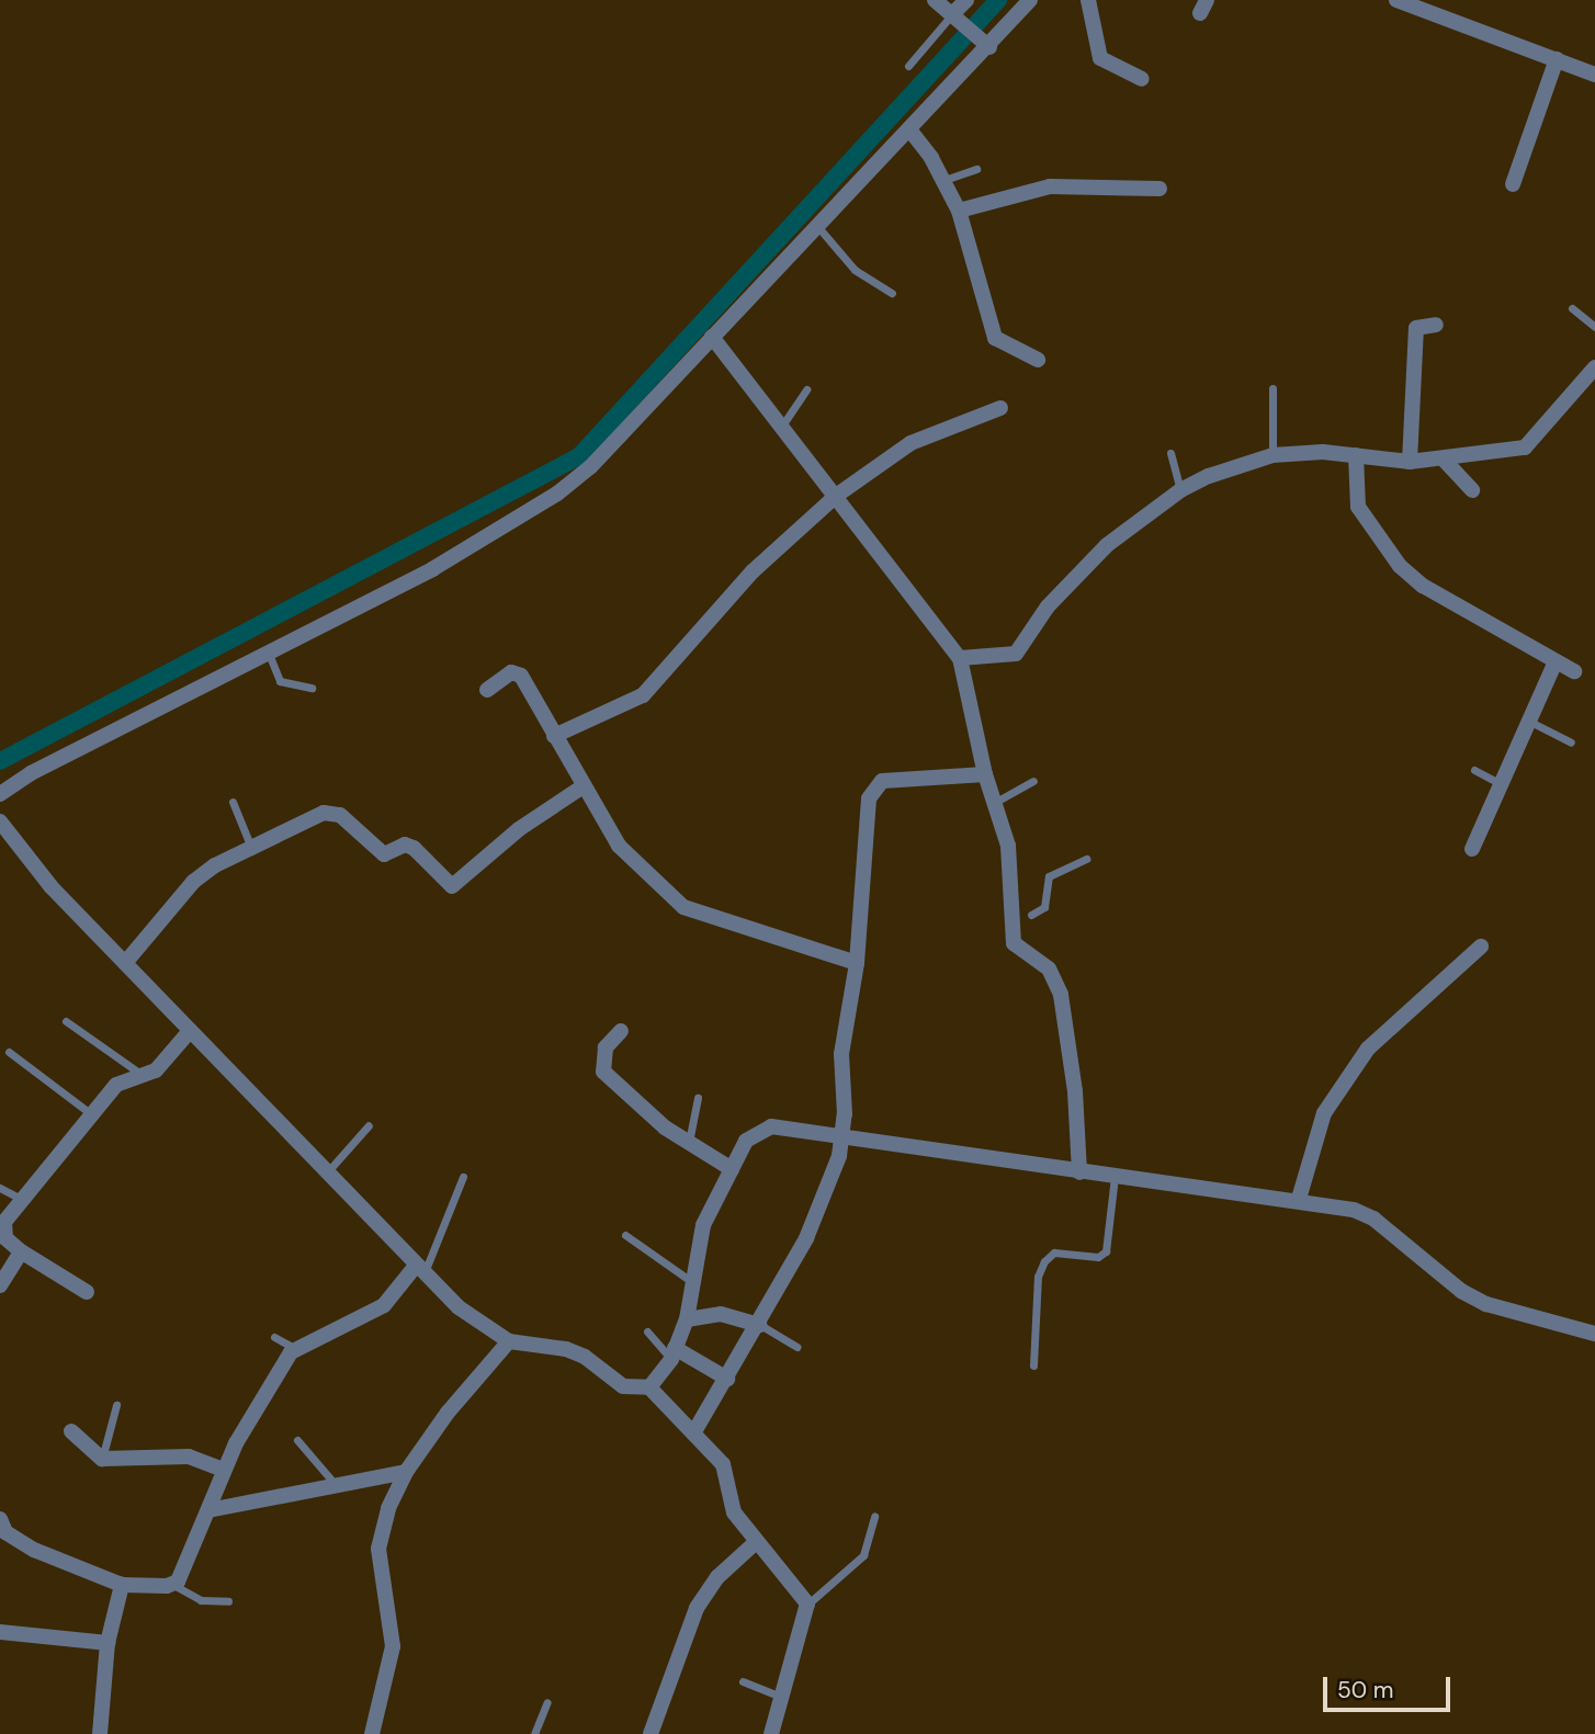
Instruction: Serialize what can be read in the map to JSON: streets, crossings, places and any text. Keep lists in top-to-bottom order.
{
  "scale_bar": "50 m"
}
